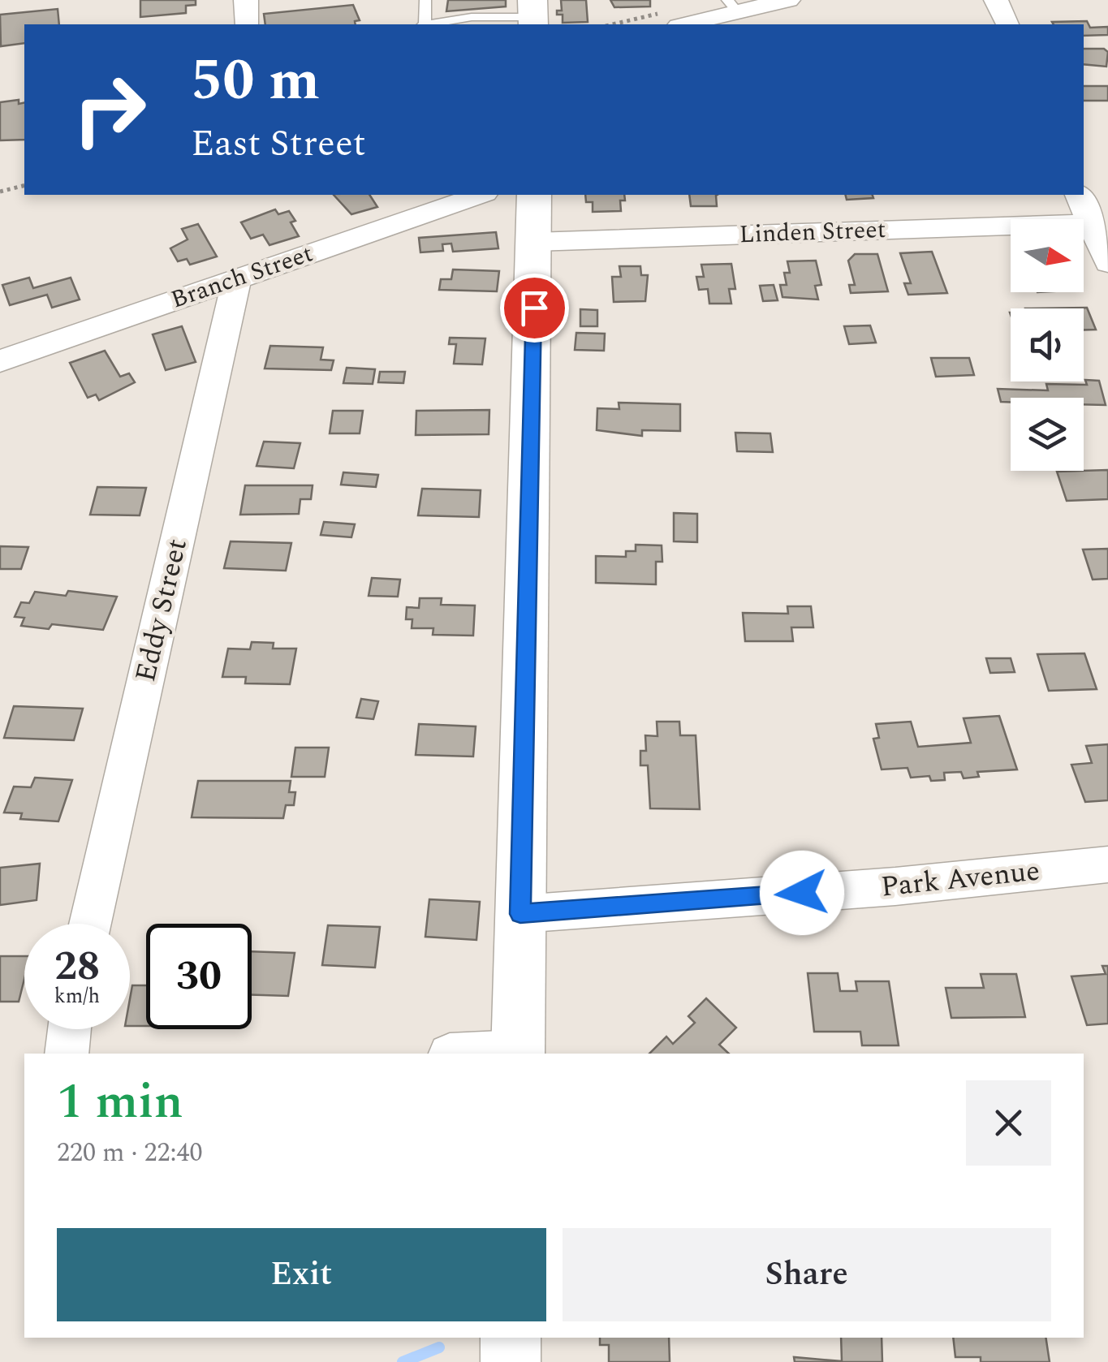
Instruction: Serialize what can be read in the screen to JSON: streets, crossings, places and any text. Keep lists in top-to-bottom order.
{
  "streets": {
    "street": [
      "Linden Street",
      "Branch Street",
      "Eddy Street",
      "Park Avenue"
    ]
  },
  "crossings": [
    ["Branch Street", "Eddy Street"]
  ],
  "north": "right",
  "page": {
    "turn": ["50 m", "East Street"],
    "speed": "28 km/h",
    "limit": "30",
    "heading": ["1 min", "220 m · 22:40"],
    "buttons": ["Exit", "Share"]
  }
}
